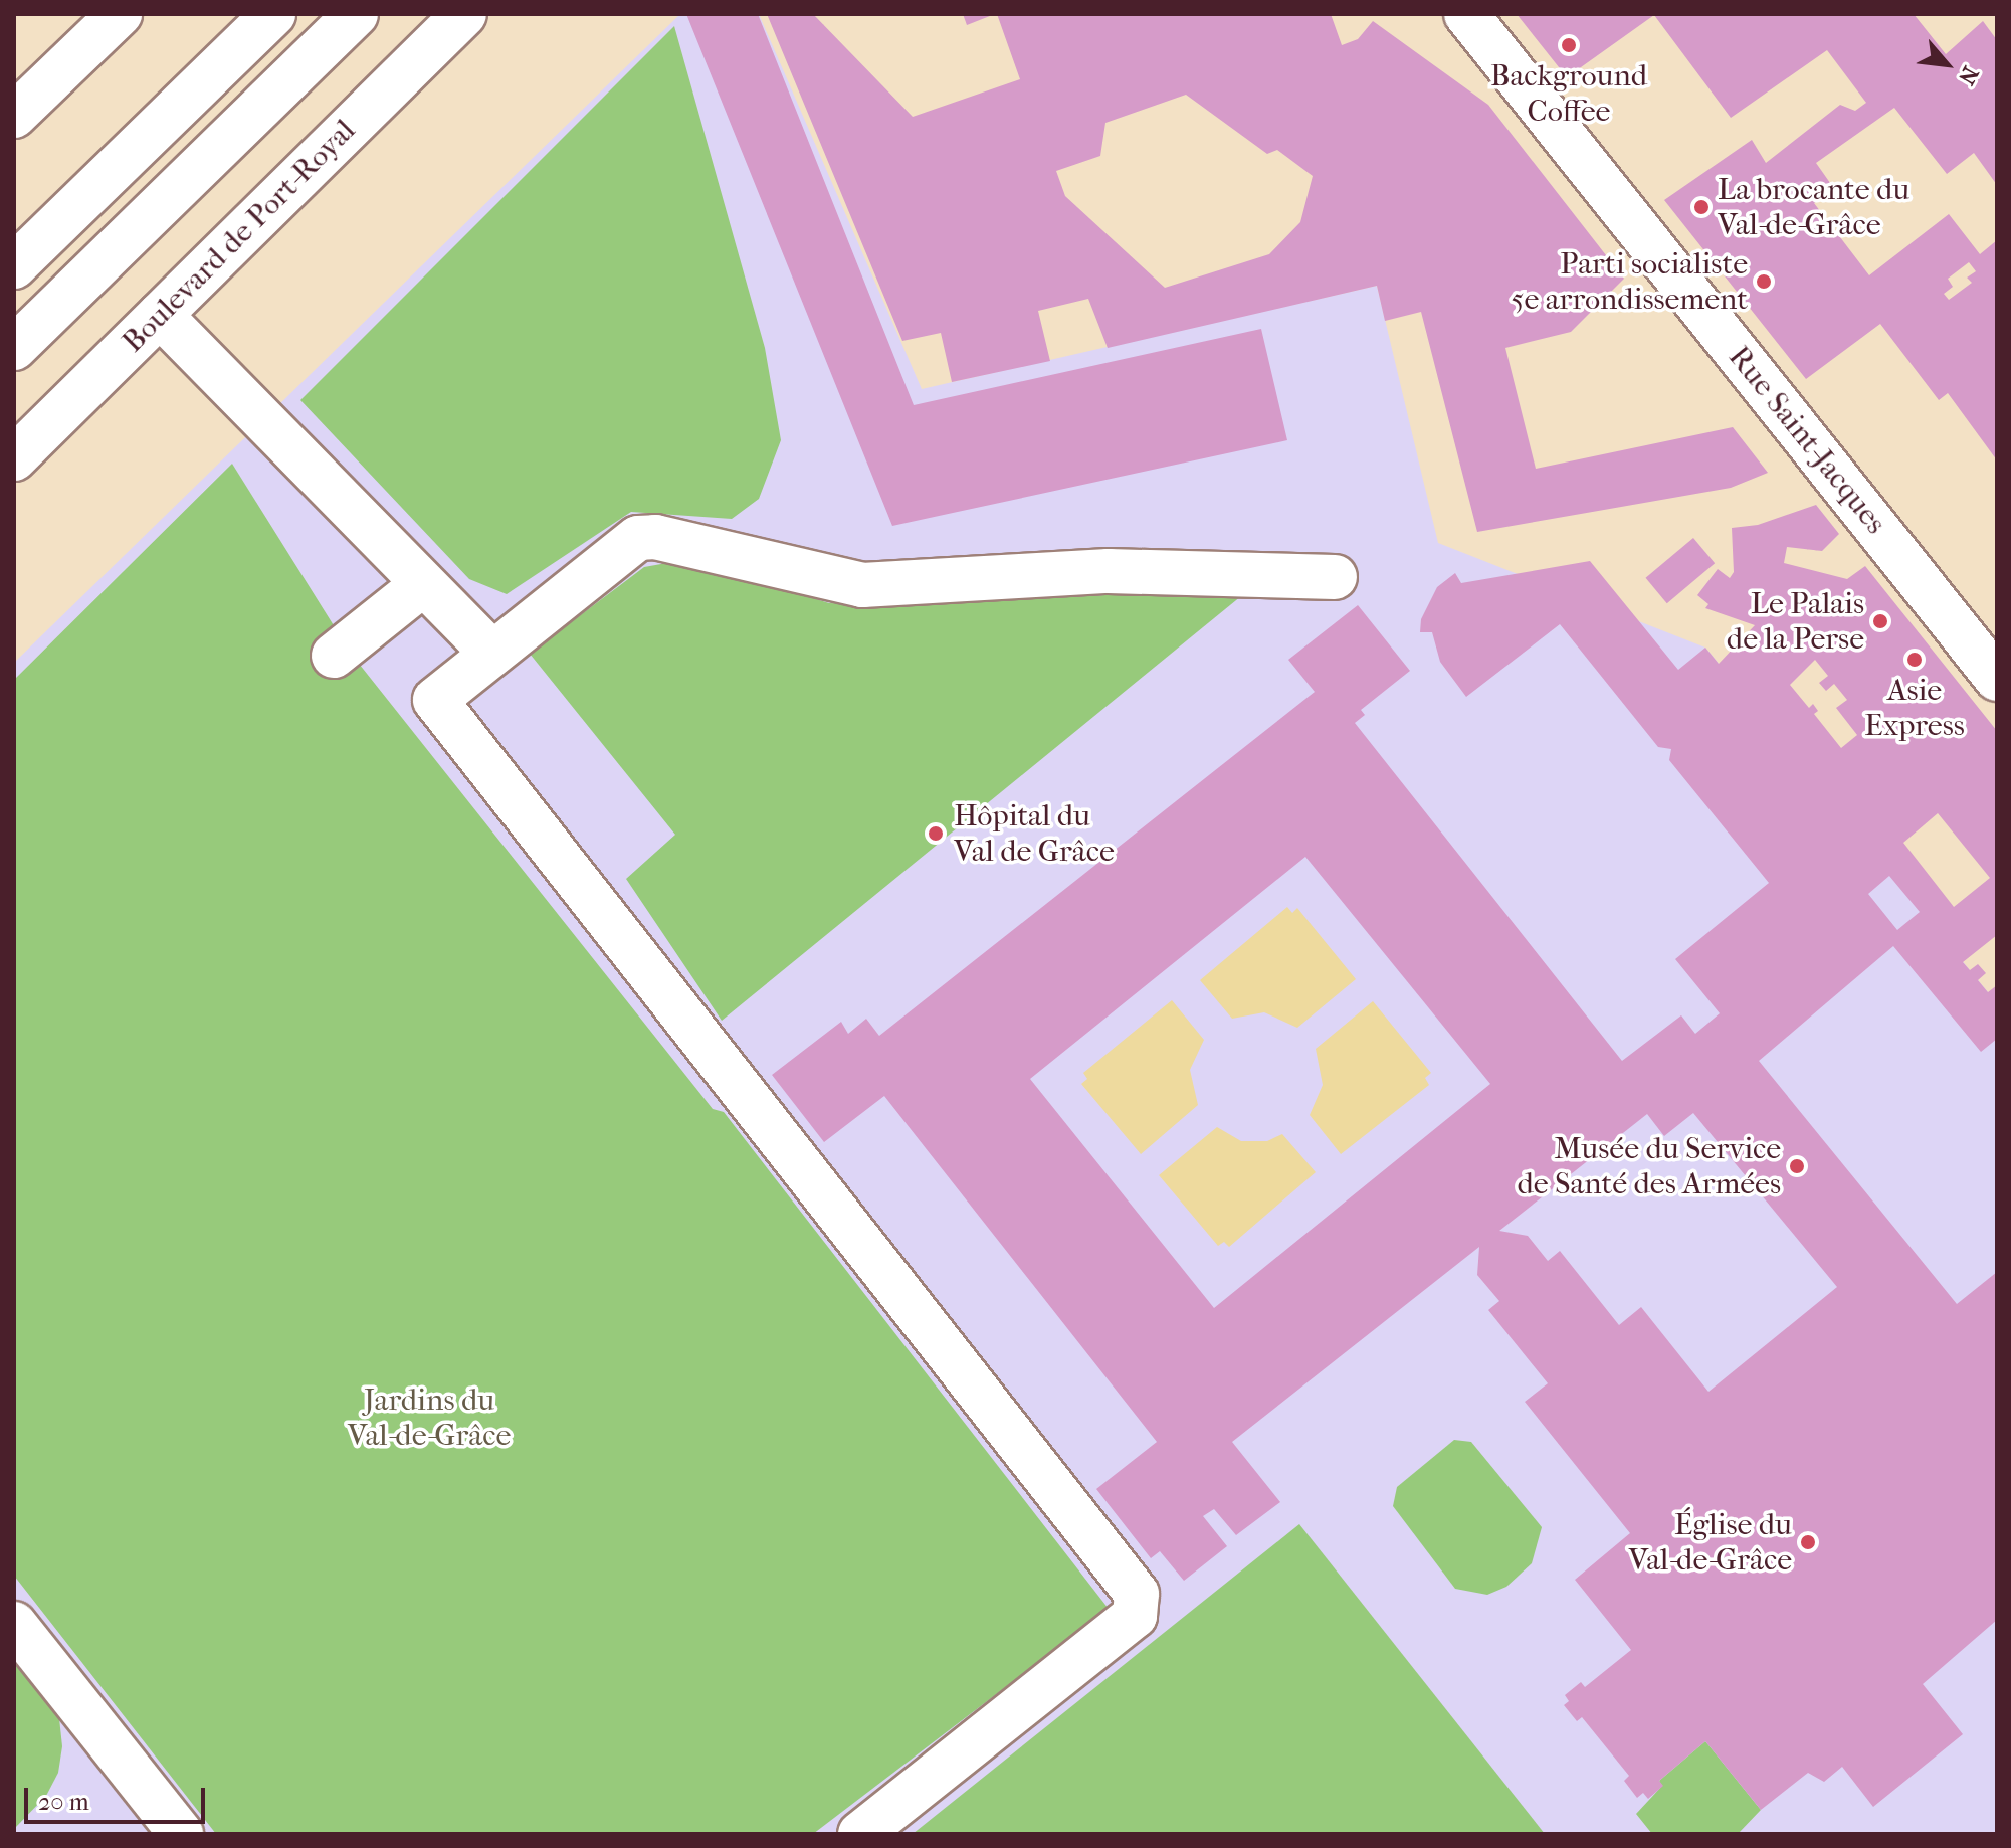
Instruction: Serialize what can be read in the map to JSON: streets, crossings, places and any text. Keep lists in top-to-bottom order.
{
  "streets": {
    "street": ["Boulevard de Port-Royal", "Rue Saint-Jacques"]
  },
  "parks": ["Jardins du Val-de-Grâce"],
  "places": [
    "Background Coffee",
    "La brocante du Val-de-Grâce",
    "Parti socialiste 5e arrondissement",
    "Le Palais de la Perse",
    "Asie Express",
    "Hôpital du Val de Grâce",
    "Musée du Service de Santé des Armées",
    "Église du Val-de-Grâce"
  ],
  "scale_bar": "20 m",
  "north": "bottom right"
}
